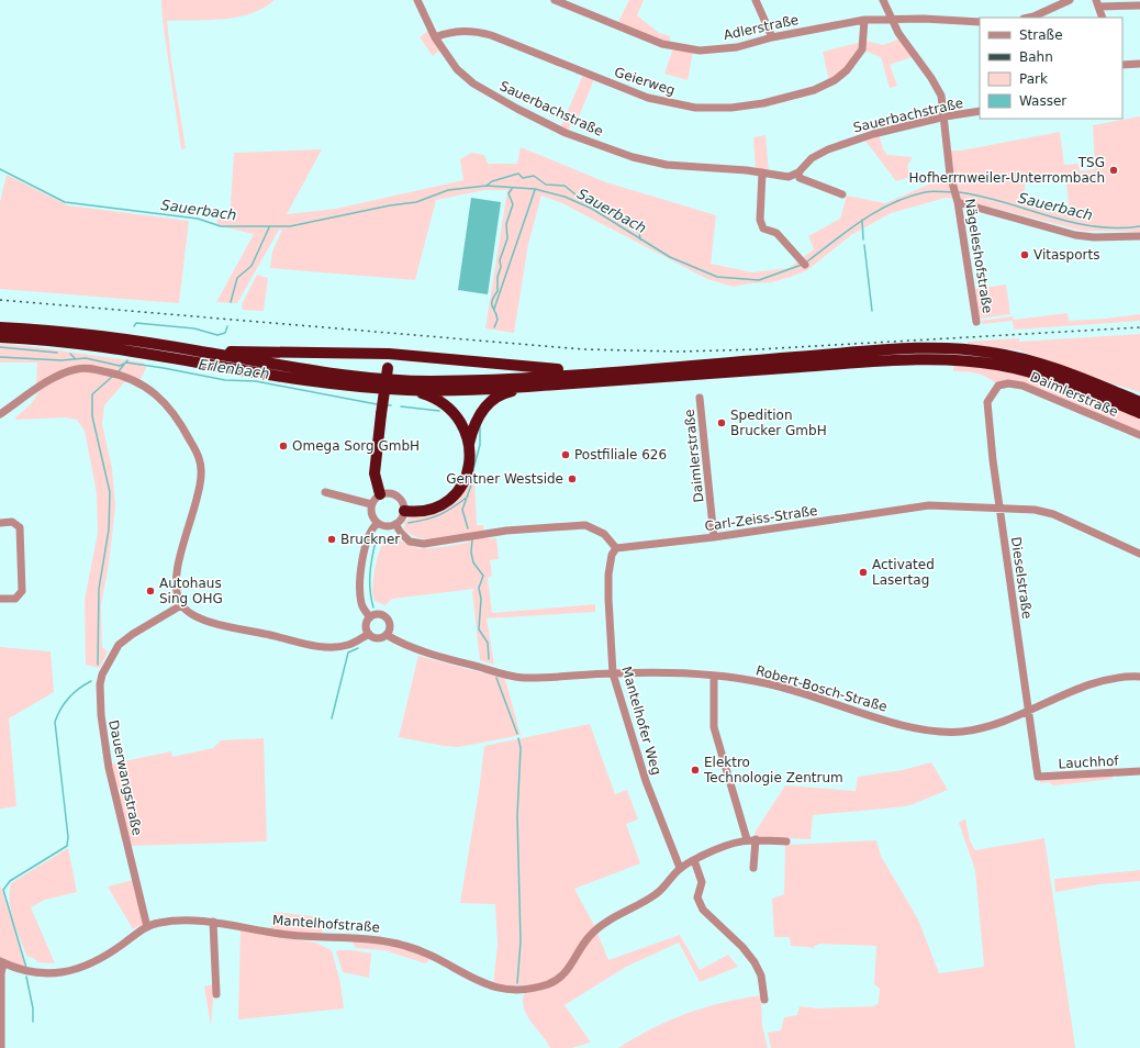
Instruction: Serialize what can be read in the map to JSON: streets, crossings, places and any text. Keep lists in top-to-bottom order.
{
  "streets": {
    "street": [
      "Adlerstraße",
      "Geierweg",
      "Sauerbachstraße",
      "Nägeleshofstraße",
      "Daimlerstraße",
      "Carl-Zeiss-Straße",
      "Dieselstraße",
      "Robert-Bosch-Straße",
      "Mantelhofer Weg",
      "Lauchhof",
      "Dauerwangstraße",
      "Mantelhofstraße"
    ]
  },
  "crossings": [
    ["Adlerstraße", "Geierweg"],
    ["Adlerstraße", "Nägeleshofstraße"],
    ["Geierweg", "Sauerbachstraße"],
    ["Sauerbachstraße", "Nägeleshofstraße"],
    ["Daimlerstraße", "Carl-Zeiss-Straße"],
    ["Daimlerstraße", "Dieselstraße"],
    ["Carl-Zeiss-Straße", "Dieselstraße"],
    ["Carl-Zeiss-Straße", "Mantelhofer Weg"],
    ["Dieselstraße", "Robert-Bosch-Straße"],
    ["Dieselstraße", "Lauchhof"],
    ["Robert-Bosch-Straße", "Mantelhofer Weg"],
    ["Mantelhofer Weg", "Mantelhofstraße"],
    ["Dauerwangstraße", "Mantelhofstraße"]
  ],
  "water": ["Sauerbach", "Erlenbach"],
  "places": [
    "TSG Hofherrnweiler-Unterrombach",
    "Vitasports",
    "Spedition Brucker GmbH",
    "Omega Sorg GmbH",
    "Postfiliale 626",
    "Gentner Westside",
    "Bruckner",
    "Activated Lasertag",
    "Autohaus Sing OHG",
    "Elektro Technologie Zentrum"
  ],
  "legend": [
    "Straße",
    "Bahn",
    "Park",
    "Wasser"
  ]
}
